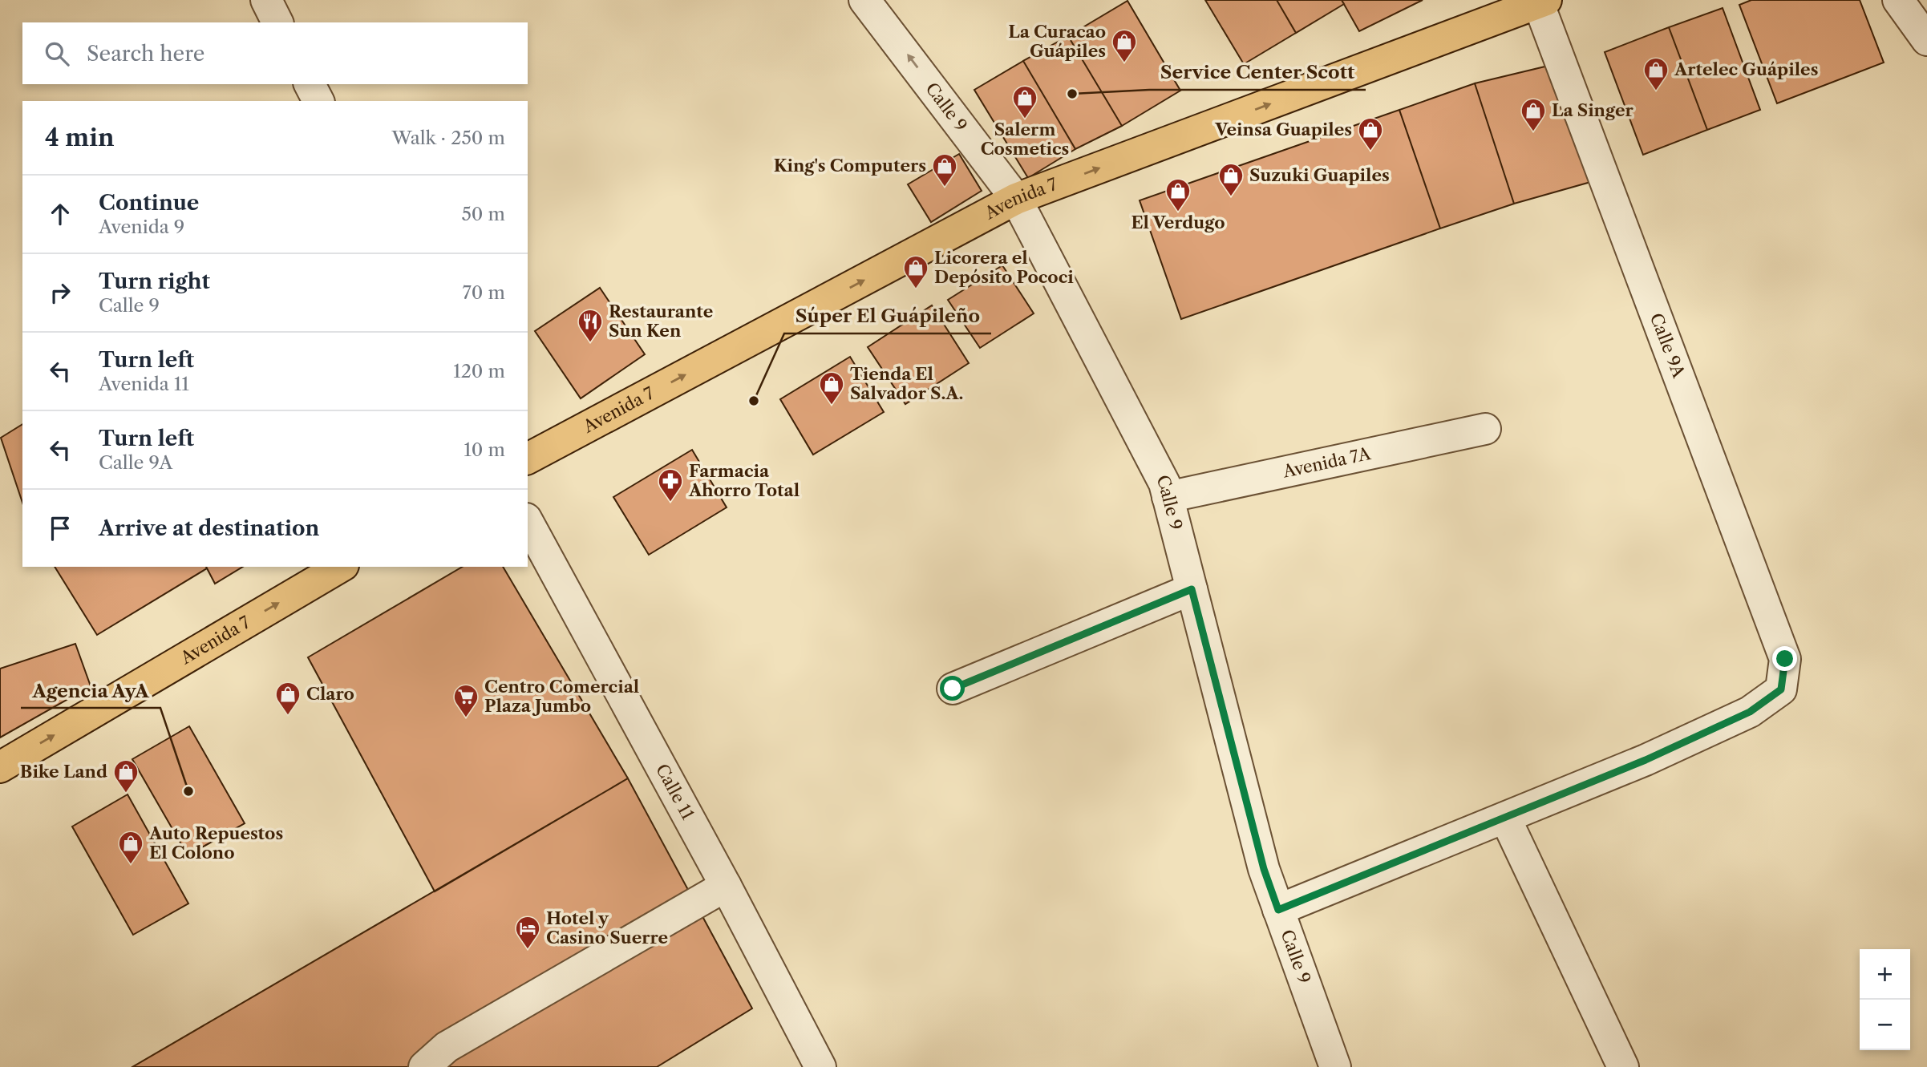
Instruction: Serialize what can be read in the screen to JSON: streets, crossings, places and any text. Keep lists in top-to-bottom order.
{
  "streets": {
    "main road": ["Avenida 7"],
    "street": [
      "Calle 9",
      "Calle 9A",
      "Avenida 7A",
      "Calle 11"
    ]
  },
  "crossings": [
    ["Calle 9", "Avenida 7"],
    ["Calle 9", "Avenida 7A"],
    ["Avenida 7", "Calle 9A"]
  ],
  "one_way": ["Avenida 7"],
  "places": {
    "shop": [
      "La Curacao Guápiles",
      "Artelec Guápiles",
      "Salerm Cosmetics",
      "La Singer",
      "Veinsa Guapiles",
      "King's Computers",
      "Suzuki Guapiles",
      "El Verdugo",
      "Licorera el Depósito Pococi",
      "Tienda El Salvador S.A.",
      "Claro",
      "Bike Land",
      "Auto Repuestos El Colono"
    ],
    "other": ["Service Center Scott", "Súper El Guápileño", "Agencia AyA"],
    "restaurant": ["Restaurante Sun Ken"],
    "pharmacy": ["Farmacia Ahorro Total"],
    "supermarket": ["Centro Comercial Plaza Jumbo"],
    "hotel": ["Hotel y Casino Suerre"]
  },
  "page": {
    "search": "Search here",
    "heading": ["4 min", "Walk · 250 m"],
    "list": [
      ["Continue", "Avenida 9", "50 m"],
      ["Turn right", "Calle 9", "70 m"],
      ["Turn left", "Avenida 11", "120 m"],
      ["Turn left", "Calle 9A", "10 m"],
      "Arrive at destination"
    ],
    "map_buttons": ["+", "−"]
  }
}
